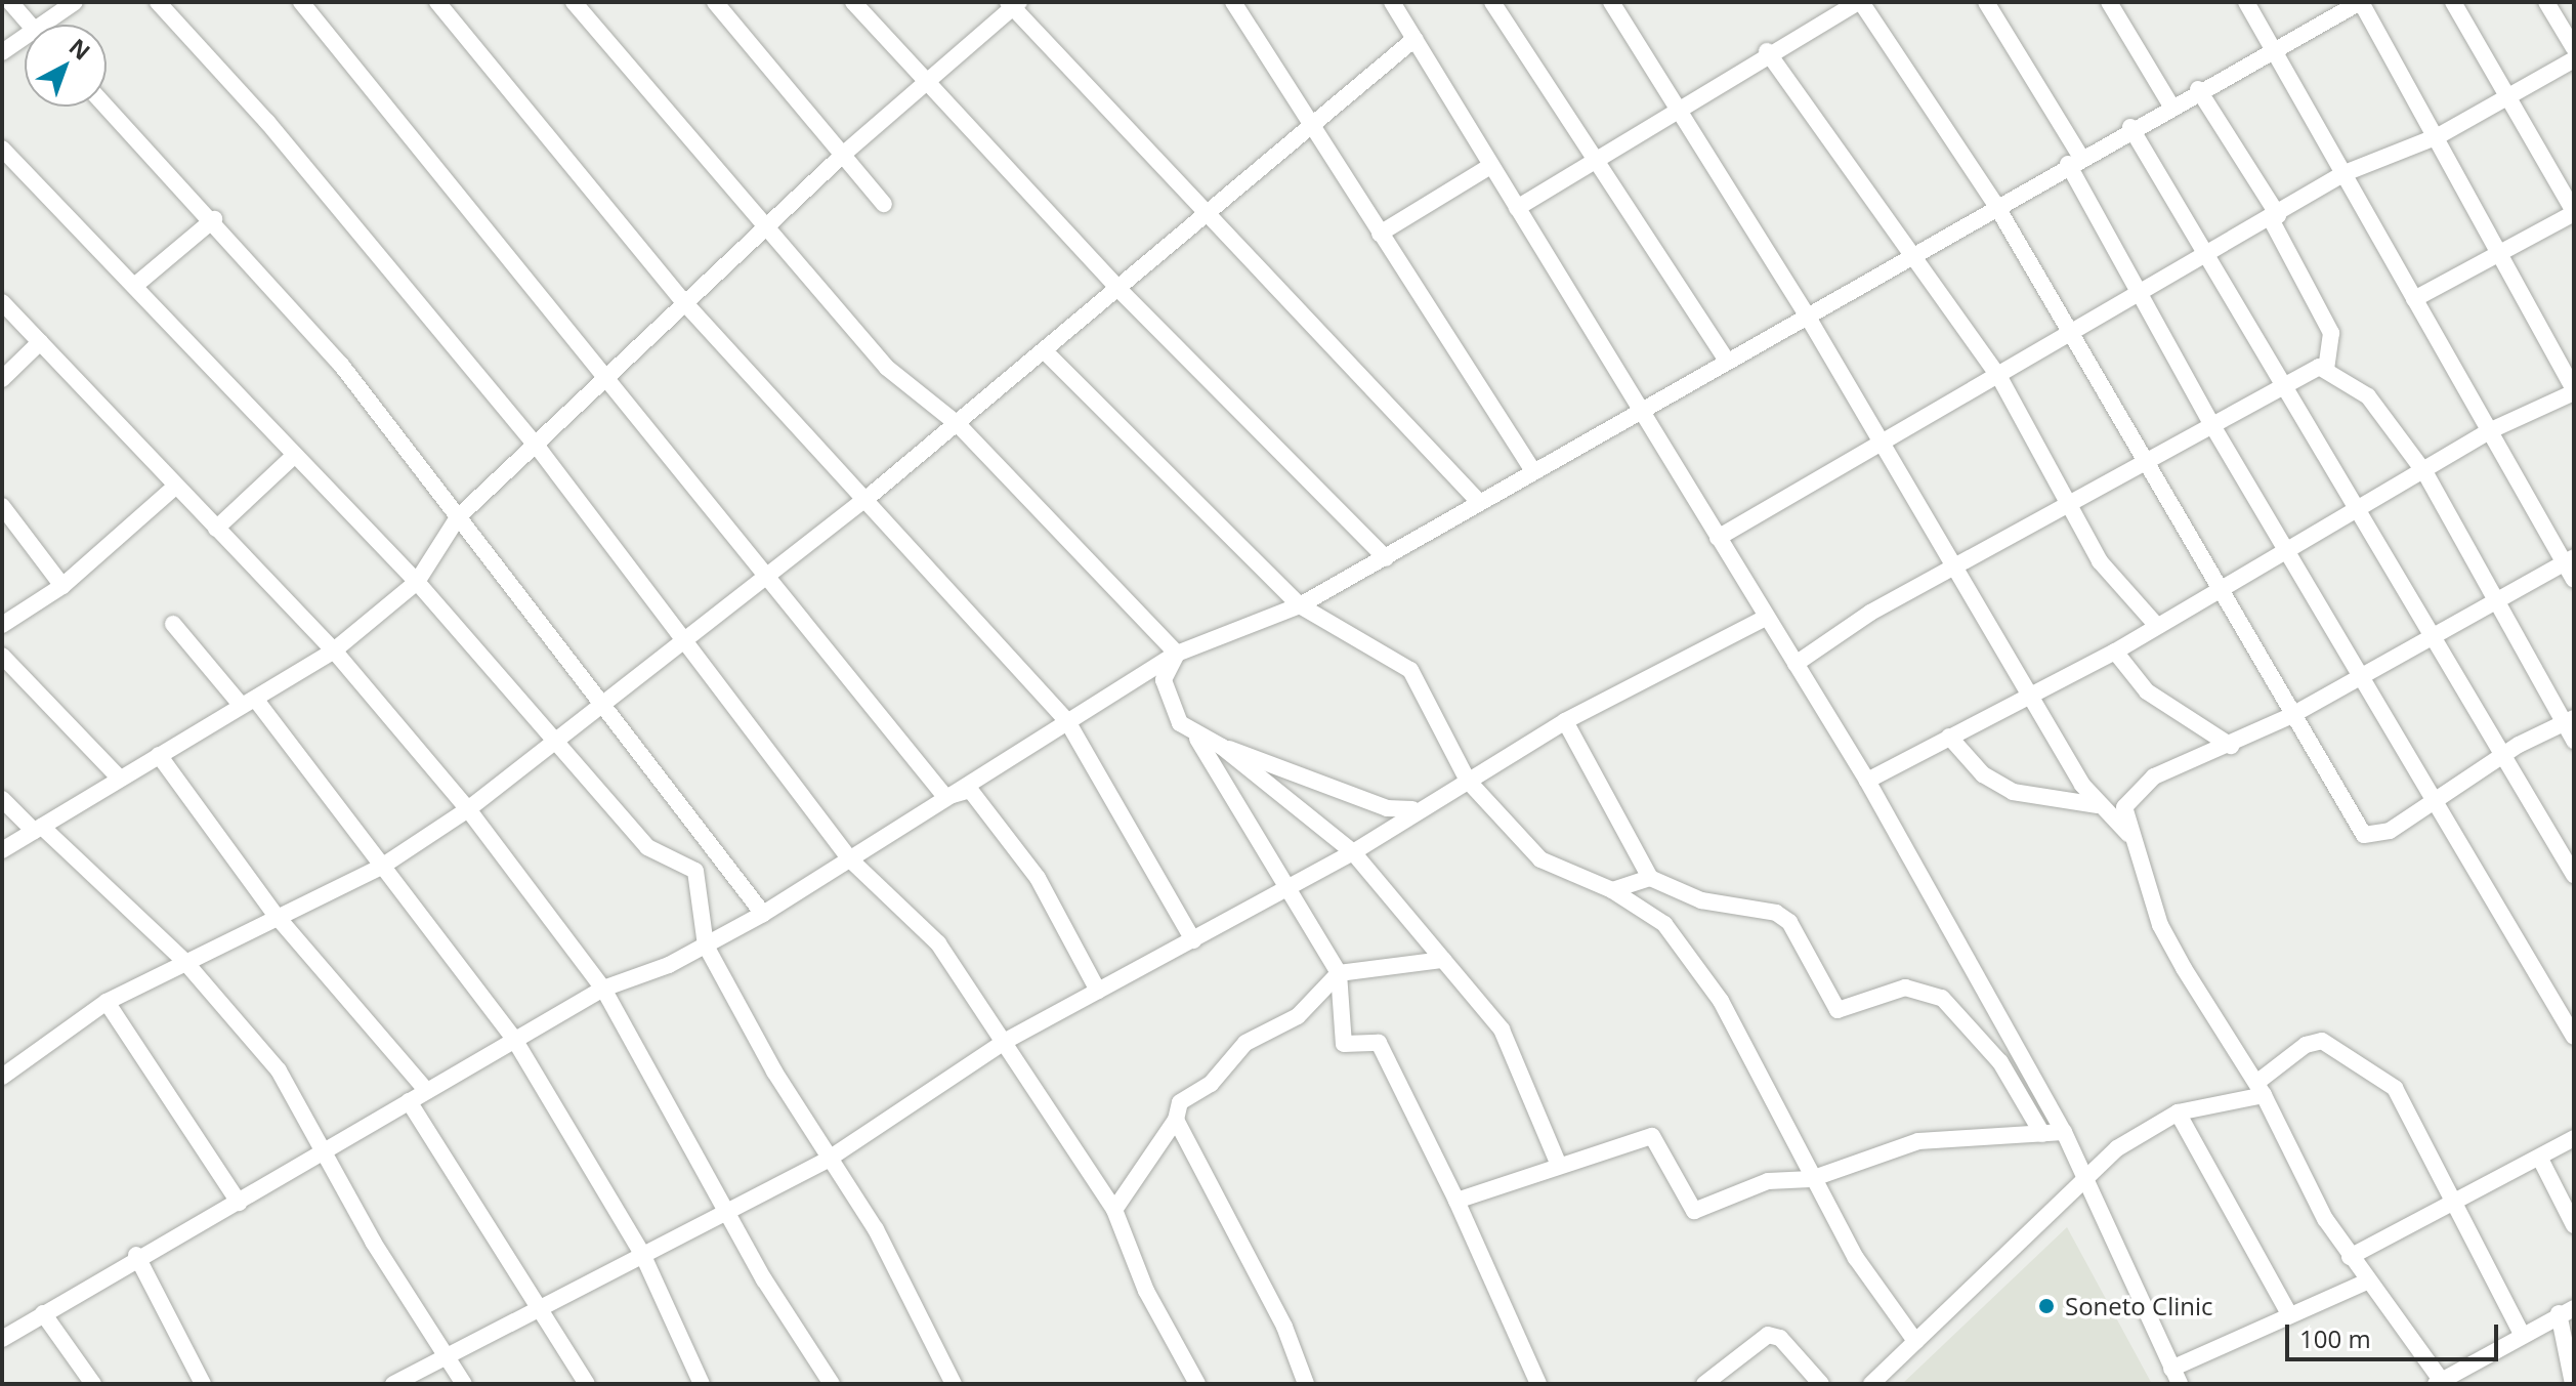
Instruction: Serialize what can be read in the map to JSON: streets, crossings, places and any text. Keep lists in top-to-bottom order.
{
  "places": ["Soneto Clinic"],
  "scale_bar": "100 m",
  "north": "top right"
}
